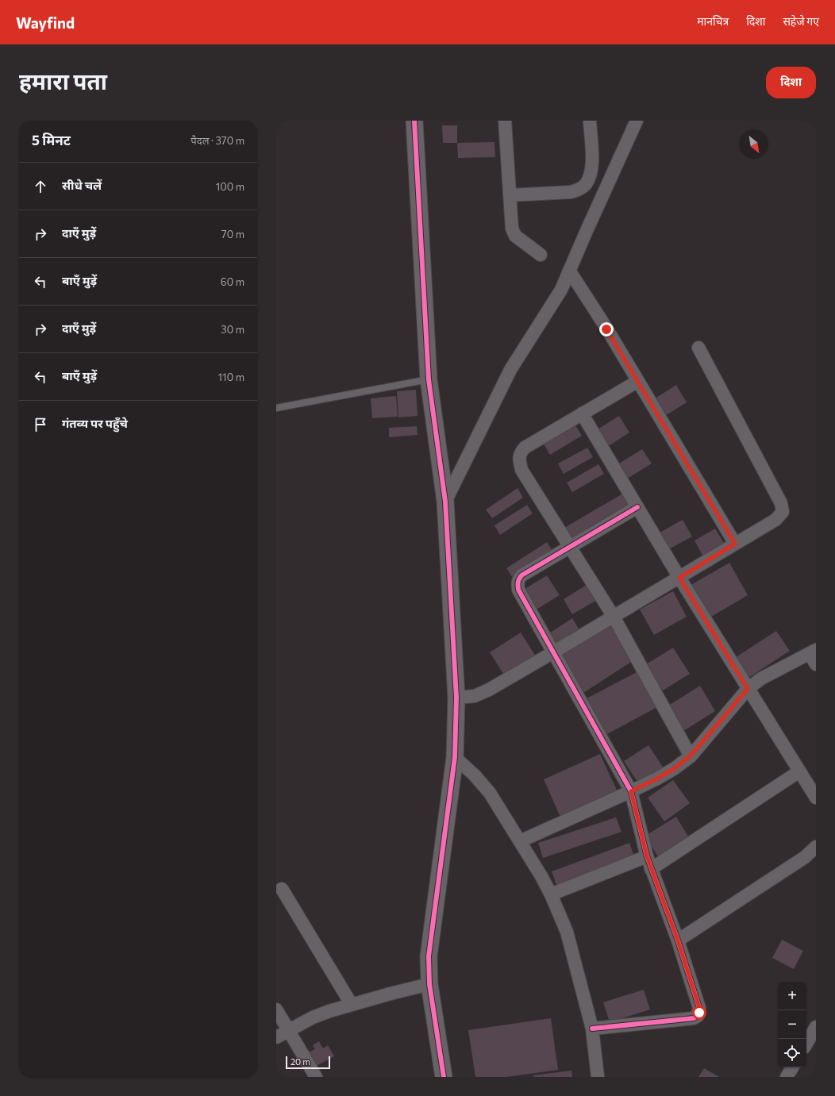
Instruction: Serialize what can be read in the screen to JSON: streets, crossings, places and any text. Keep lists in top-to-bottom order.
{
  "scale_bar": "20 m",
  "north": "bottom right",
  "page": {
    "header": "Wayfind",
    "nav": ["मानचित्र", "दिशा", "सहेजे गए"],
    "buttons": "दिशा",
    "title": "हमारा पता",
    "heading": ["5 मिनट", "पैदल · 370 m"],
    "list": [
      ["सीधे चलें", "100 m"],
      ["दाएँ मुड़ें", "70 m"],
      ["बाएँ मुड़ें", "60 m"],
      ["दाएँ मुड़ें", "30 m"],
      ["बाएँ मुड़ें", "110 m"],
      "गंतव्य पर पहुँचे"
    ],
    "map_buttons": ["+", "−"],
    "scale": "20 m"
  }
}
